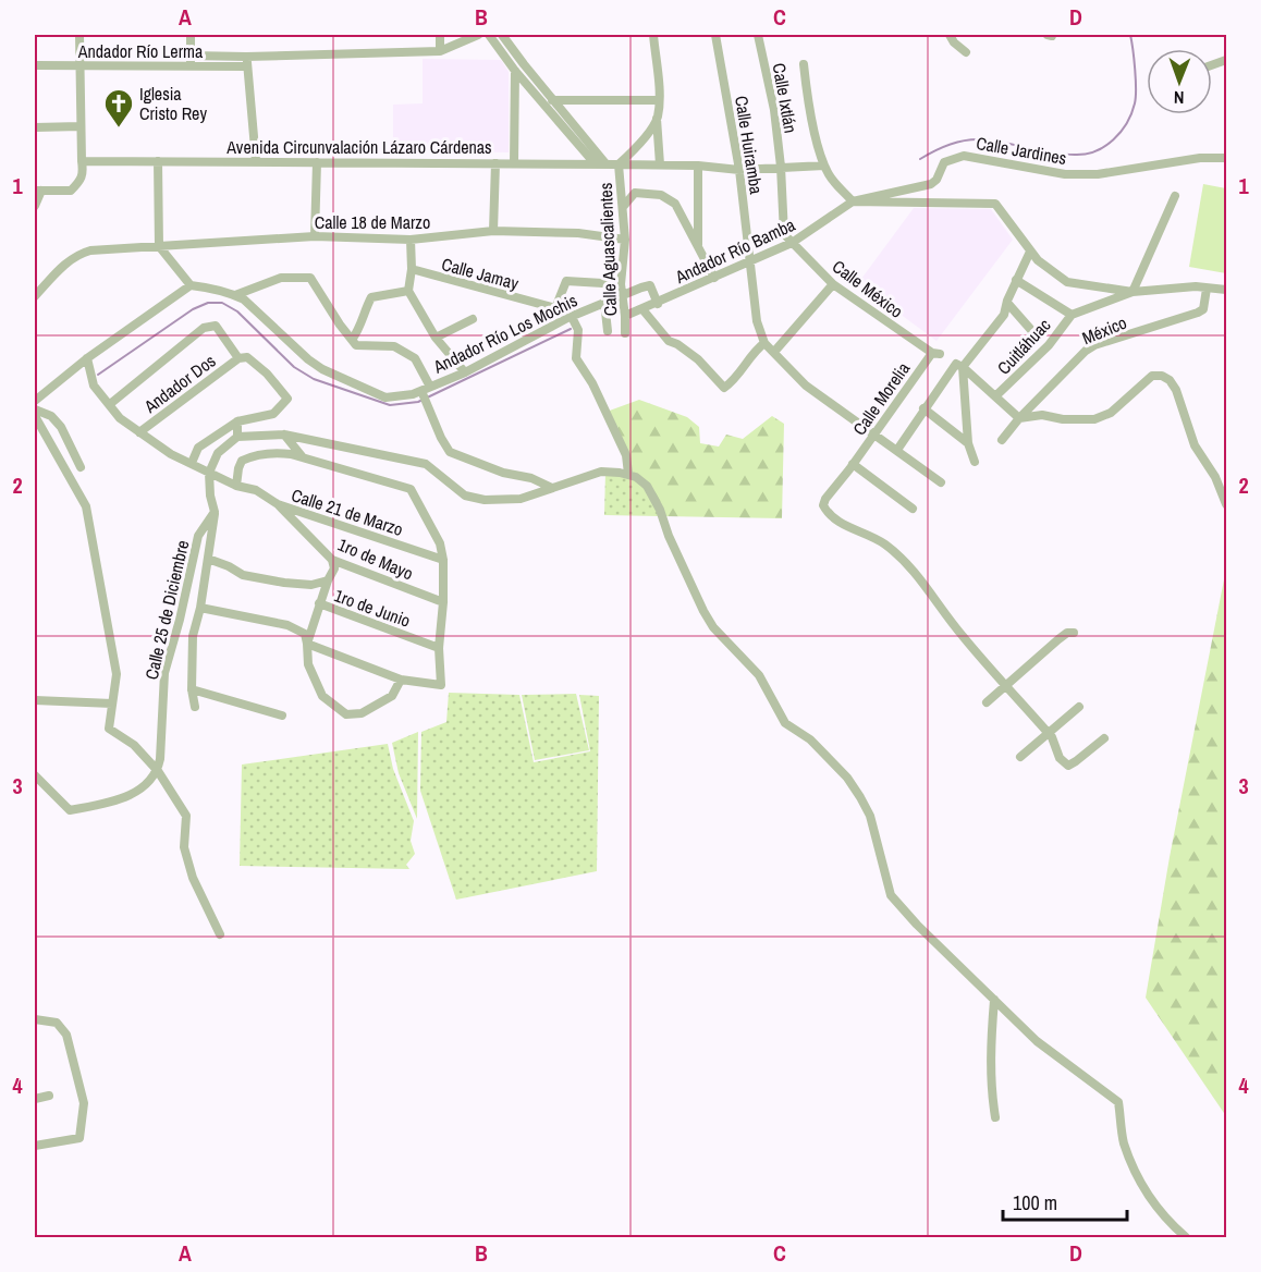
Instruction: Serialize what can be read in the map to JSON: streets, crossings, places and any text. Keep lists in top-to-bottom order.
{
  "streets": {
    "street": [
      "Andador Río Lerma",
      "Calle Ixtlán",
      "Calle Huiramba",
      "Avenida Circunvalación Lázaro Cárdenas",
      "Calle Jardines",
      "Calle 18 de Marzo",
      "Calle Aguascalientes",
      "Andador Río Bamba",
      "Calle Jamay",
      "Calle México",
      "México",
      "Andador Río Los Mochis",
      "Cuitláhuac",
      "Andador Dos",
      "Calle Morelia",
      "Calle 21 de Marzo",
      "1ro de Mayo",
      "1ro de Junio",
      "Calle 25 de Diciembre"
    ]
  },
  "crossings": [
    ["Calle Ixtlán", "Avenida Circunvalación Lázaro Cárdenas"],
    ["Calle Ixtlán", "Calle México"],
    ["Calle Huiramba", "Avenida Circunvalación Lázaro Cárdenas"],
    ["Calle Huiramba", "Andador Río Bamba"],
    ["Avenida Circunvalación Lázaro Cárdenas", "Calle Aguascalientes"],
    ["Avenida Circunvalación Lázaro Cárdenas", "Calle México"],
    ["Calle Jardines", "Andador Río Bamba"],
    ["Calle 18 de Marzo", "Calle Aguascalientes"],
    ["Calle Aguascalientes", "Andador Río Bamba"],
    ["Calle Aguascalientes", "Andador Río Los Mochis"],
    ["Andador Río Bamba", "Calle México"],
    ["Andador Río Bamba", "Andador Río Los Mochis"],
    ["Calle Jamay", "Andador Río Los Mochis"],
    ["Calle México", "Calle Morelia"],
    ["Andador Dos", "Calle 21 de Marzo"],
    ["Calle 21 de Marzo", "1ro de Mayo"],
    ["1ro de Mayo", "1ro de Junio"]
  ],
  "places": {
    "church": ["Iglesia Cristo Rey"]
  },
  "scale_bar": "100 m",
  "north": "bottom",
  "grid": {
    "columns": [
      "A",
      "B",
      "C",
      "D"
    ],
    "rows": [
      "1",
      "2",
      "3",
      "4"
    ]
  }
}
